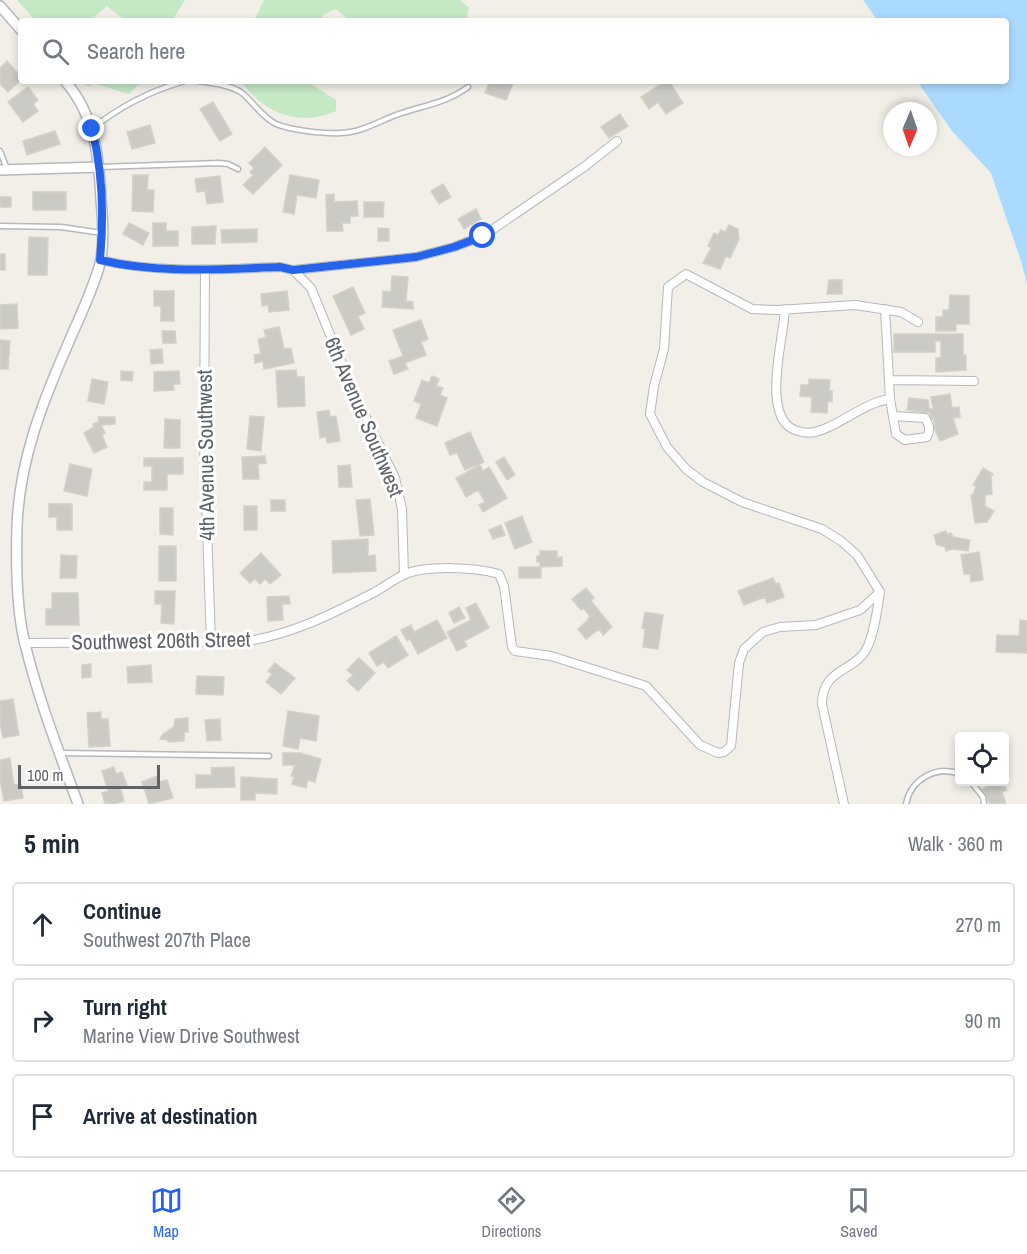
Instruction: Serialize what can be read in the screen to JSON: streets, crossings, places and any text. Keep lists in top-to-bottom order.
{
  "streets": {
    "street": ["6th Avenue Southwest", "4th Avenue Southwest", "Southwest 206th Street"]
  },
  "crossings": [
    ["6th Avenue Southwest", "Southwest 206th Street"],
    ["4th Avenue Southwest", "Southwest 206th Street"]
  ],
  "scale_bar": "100 m",
  "north": "bottom",
  "page": {
    "search": "Search here",
    "scale": "100 m",
    "heading": ["5 min", "Walk · 360 m"],
    "list": [
      ["Continue", "Southwest 207th Place", "270 m"],
      ["Turn right", "Marine View Drive Southwest", "90 m"],
      "Arrive at destination"
    ],
    "nav": ["Map", "Directions", "Saved"]
  }
}
